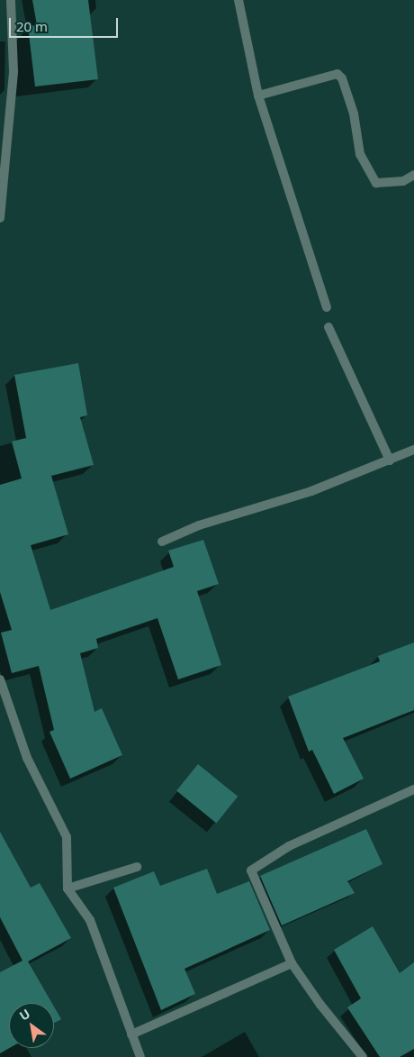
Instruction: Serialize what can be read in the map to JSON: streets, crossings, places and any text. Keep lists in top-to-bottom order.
{
  "scale_bar": "20 m",
  "north": "top left"
}
